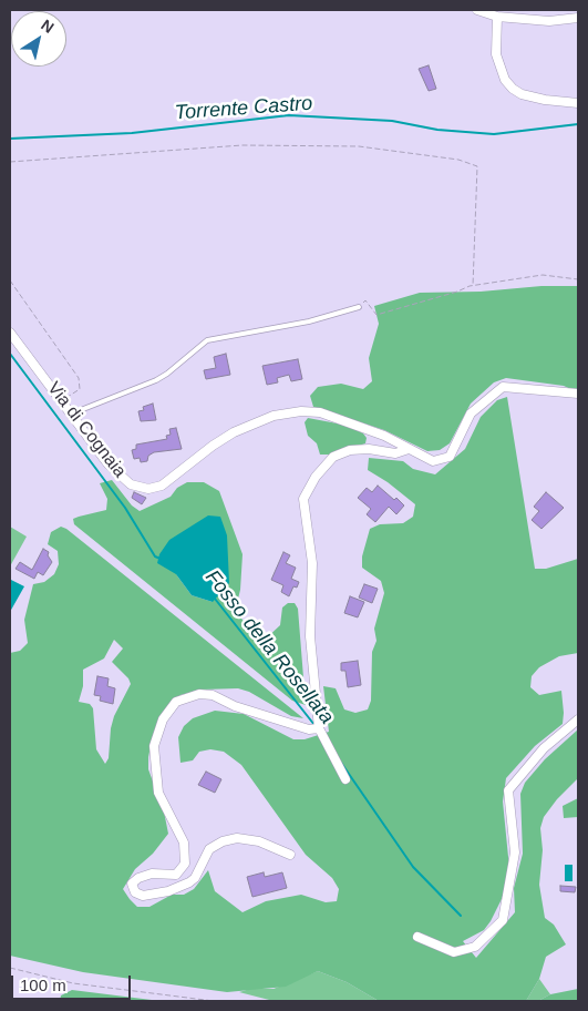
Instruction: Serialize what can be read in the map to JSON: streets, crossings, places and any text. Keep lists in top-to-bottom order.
{
  "streets": {
    "street": ["Via di Cognaia"]
  },
  "water": ["Torrente Castro", "Fosso della Rosellata"],
  "scale_bar": "100 m",
  "north": "top right"
}
